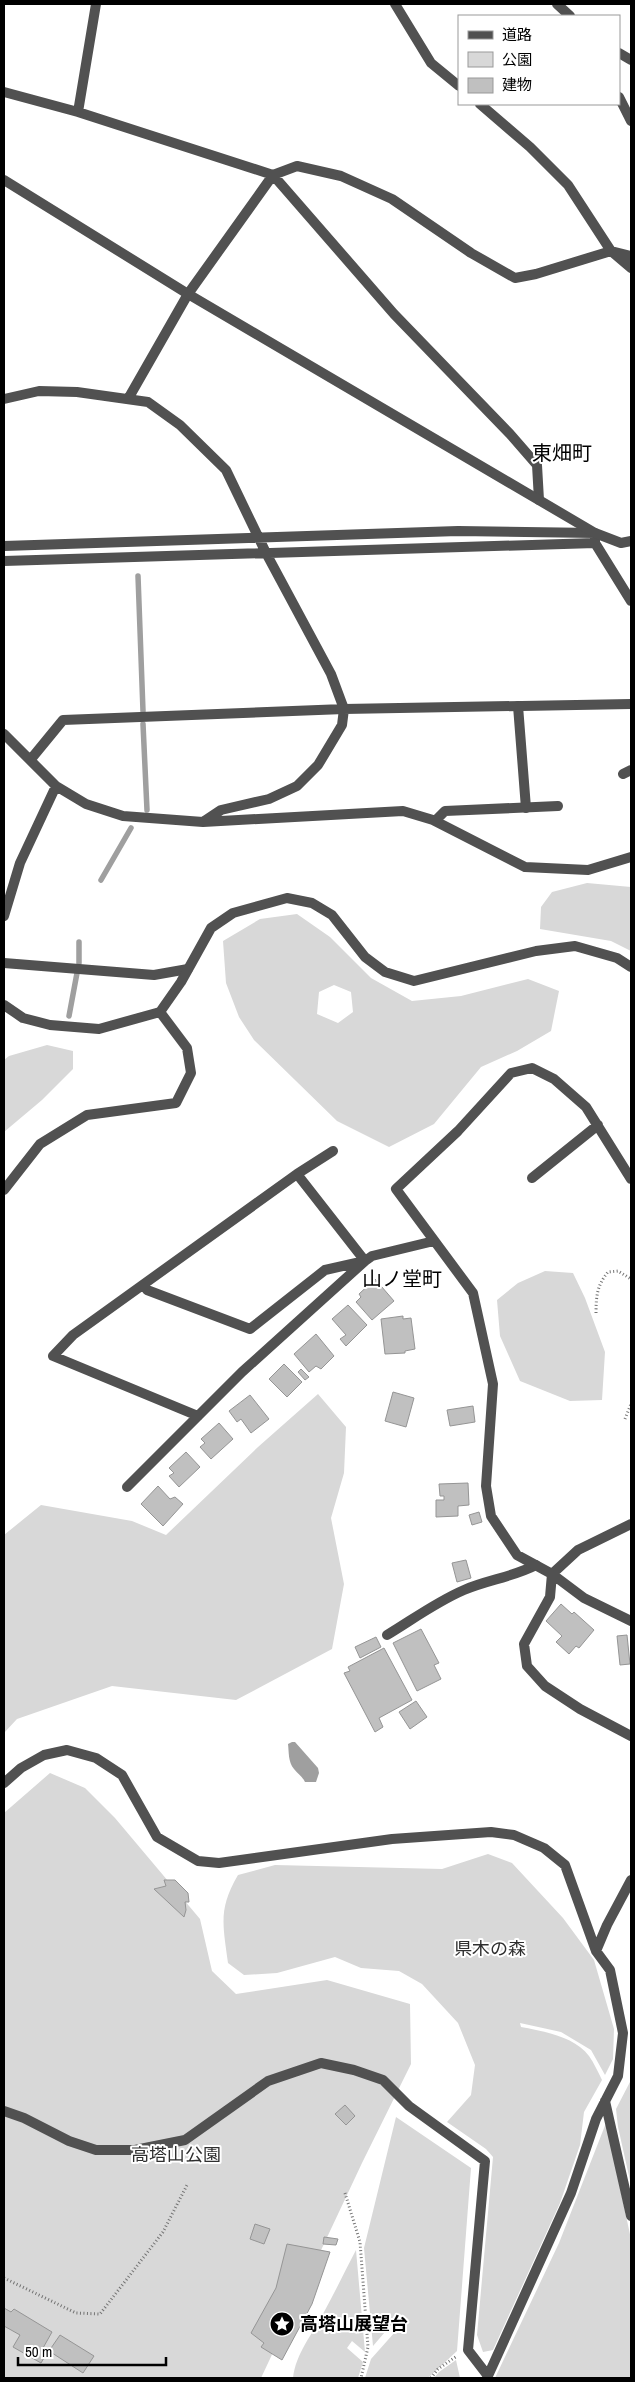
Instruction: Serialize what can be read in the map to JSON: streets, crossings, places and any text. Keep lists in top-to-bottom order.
{
  "districts": ["東畑町", "山ノ堂町"],
  "parks": ["県木の森", "高塔山公園"],
  "places": {
    "place": ["高塔山展望台"]
  },
  "legend": ["道路", "公園", "建物"],
  "scale_bar": "50 m"
}
